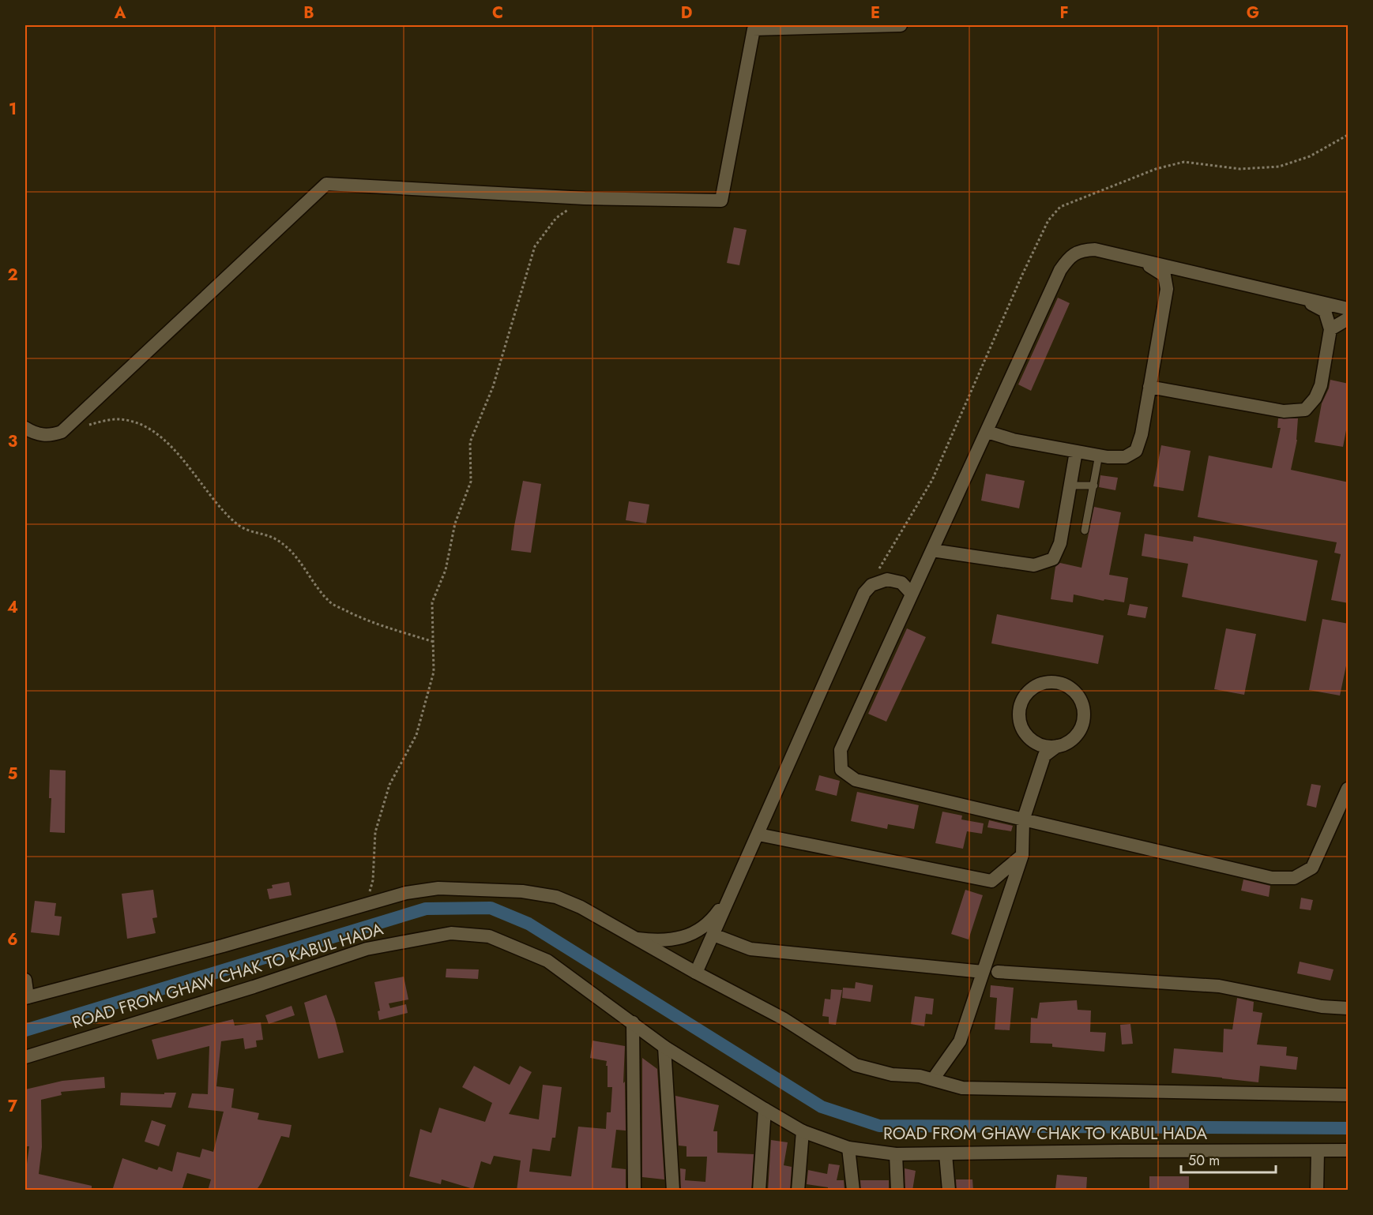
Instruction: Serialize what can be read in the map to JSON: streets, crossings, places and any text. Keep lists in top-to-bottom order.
{
  "streets": {
    "street": ["ROAD FROM GHAW CHAK TO KABUL HADA"]
  },
  "scale_bar": "50 m",
  "grid": {
    "columns": [
      "A",
      "B",
      "C",
      "D",
      "E",
      "F",
      "G"
    ],
    "rows": [
      "1",
      "2",
      "3",
      "4",
      "5",
      "6",
      "7"
    ]
  }
}
